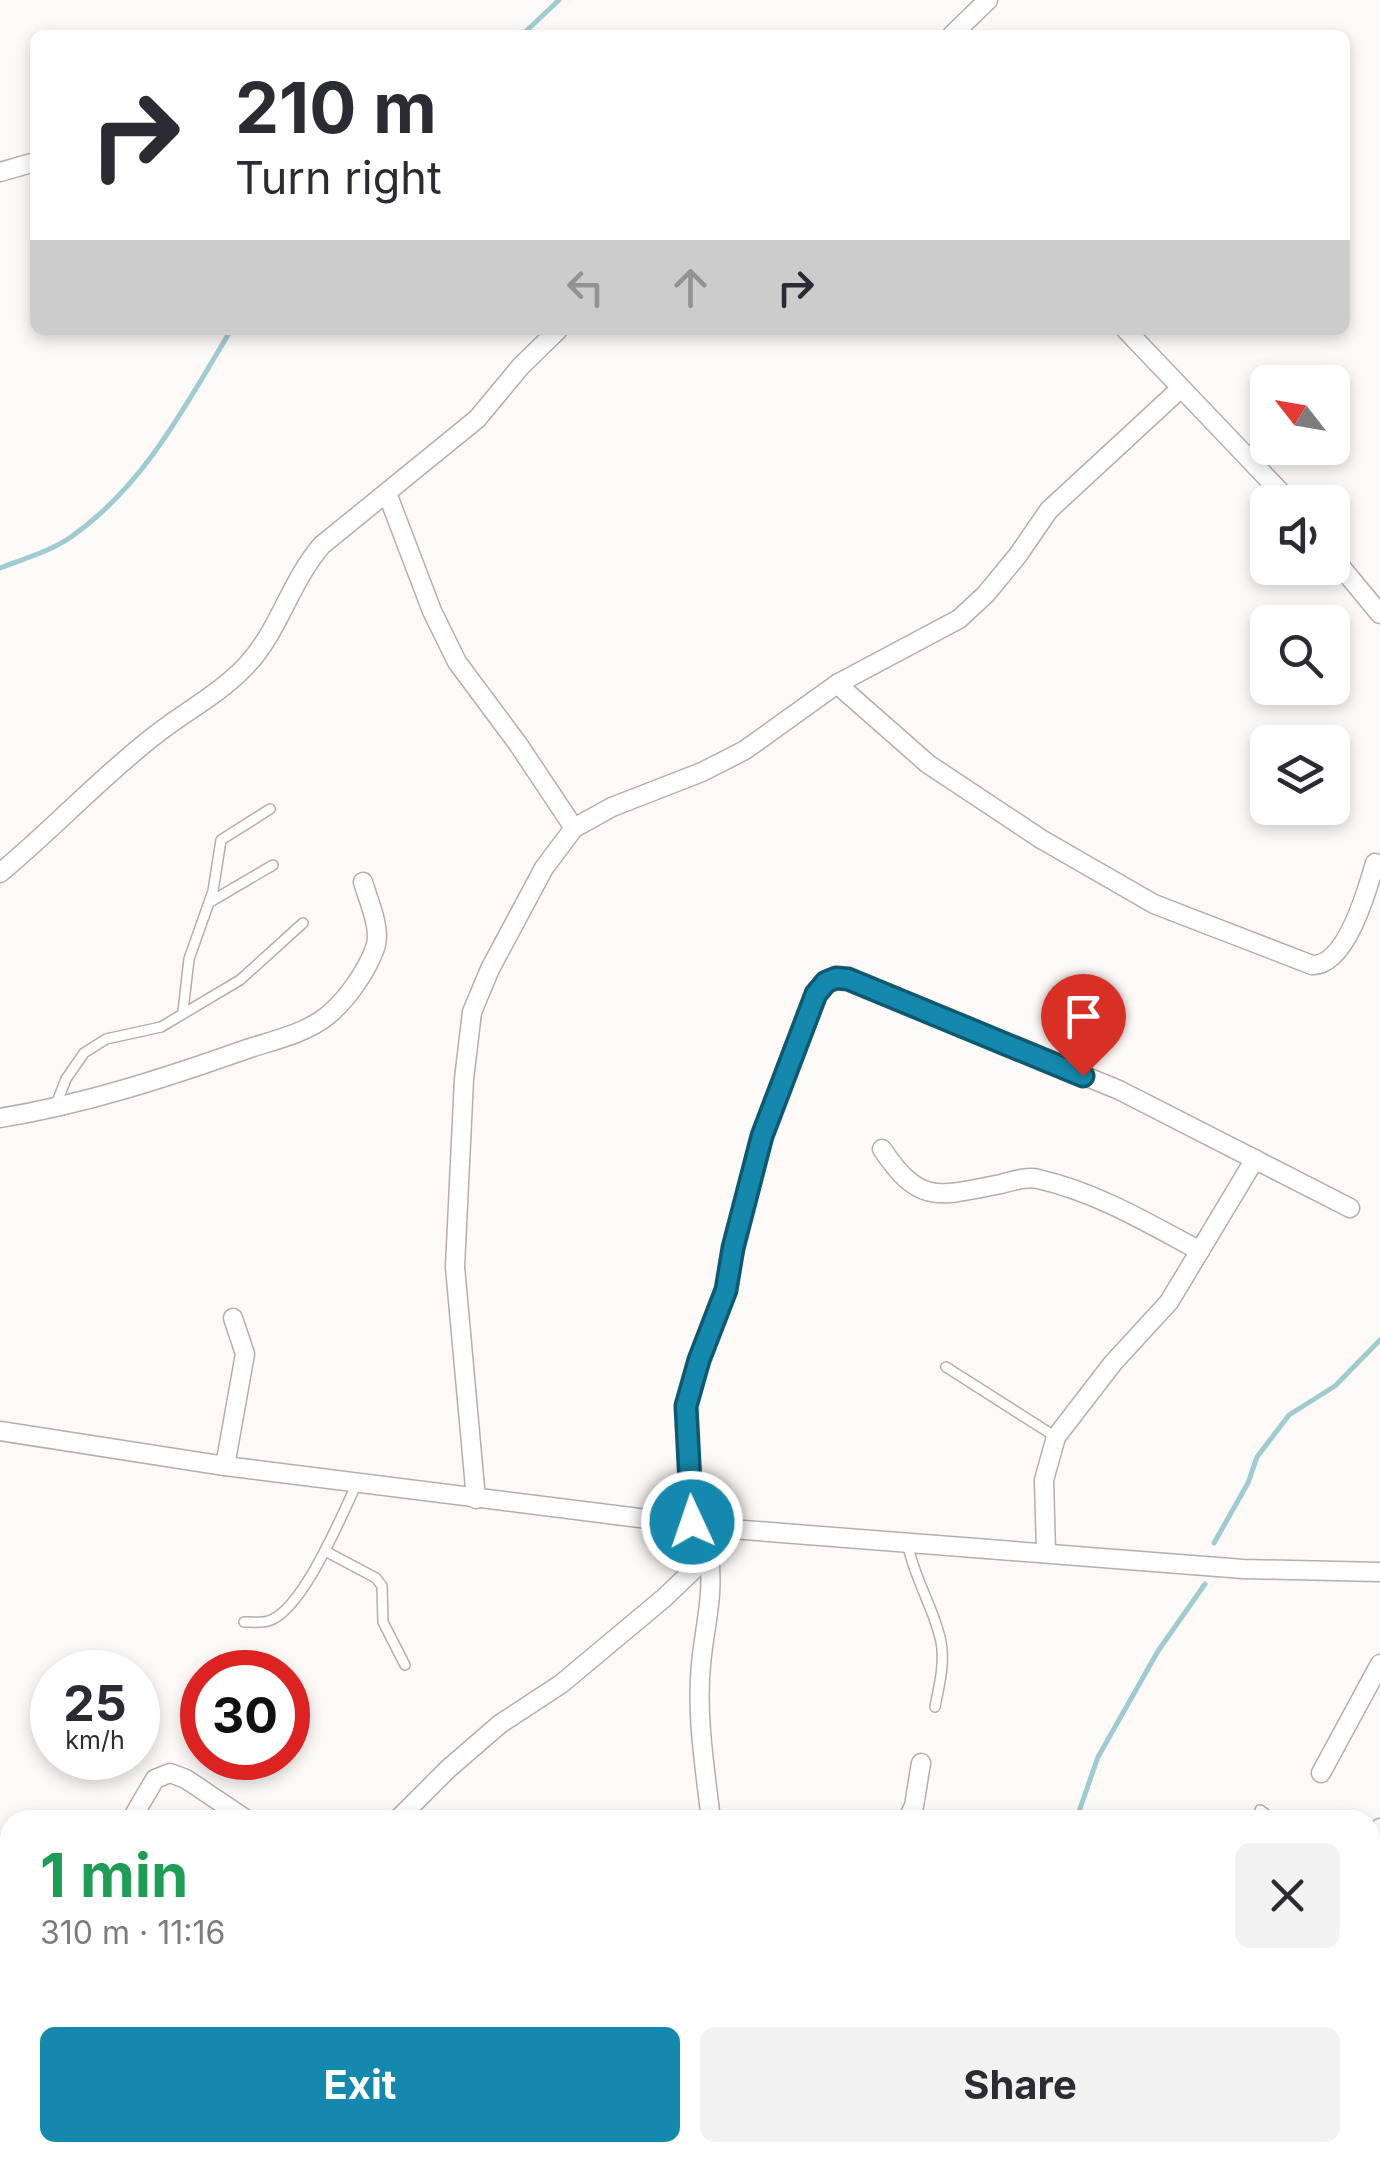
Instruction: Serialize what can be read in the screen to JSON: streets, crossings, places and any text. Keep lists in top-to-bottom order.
{
  "north": "top left",
  "page": {
    "turn": ["210 m", "Turn right"],
    "speed": "25 km/h",
    "limit": "30",
    "heading": ["1 min", "310 m · 11:16"],
    "buttons": ["Exit", "Share"]
  }
}
